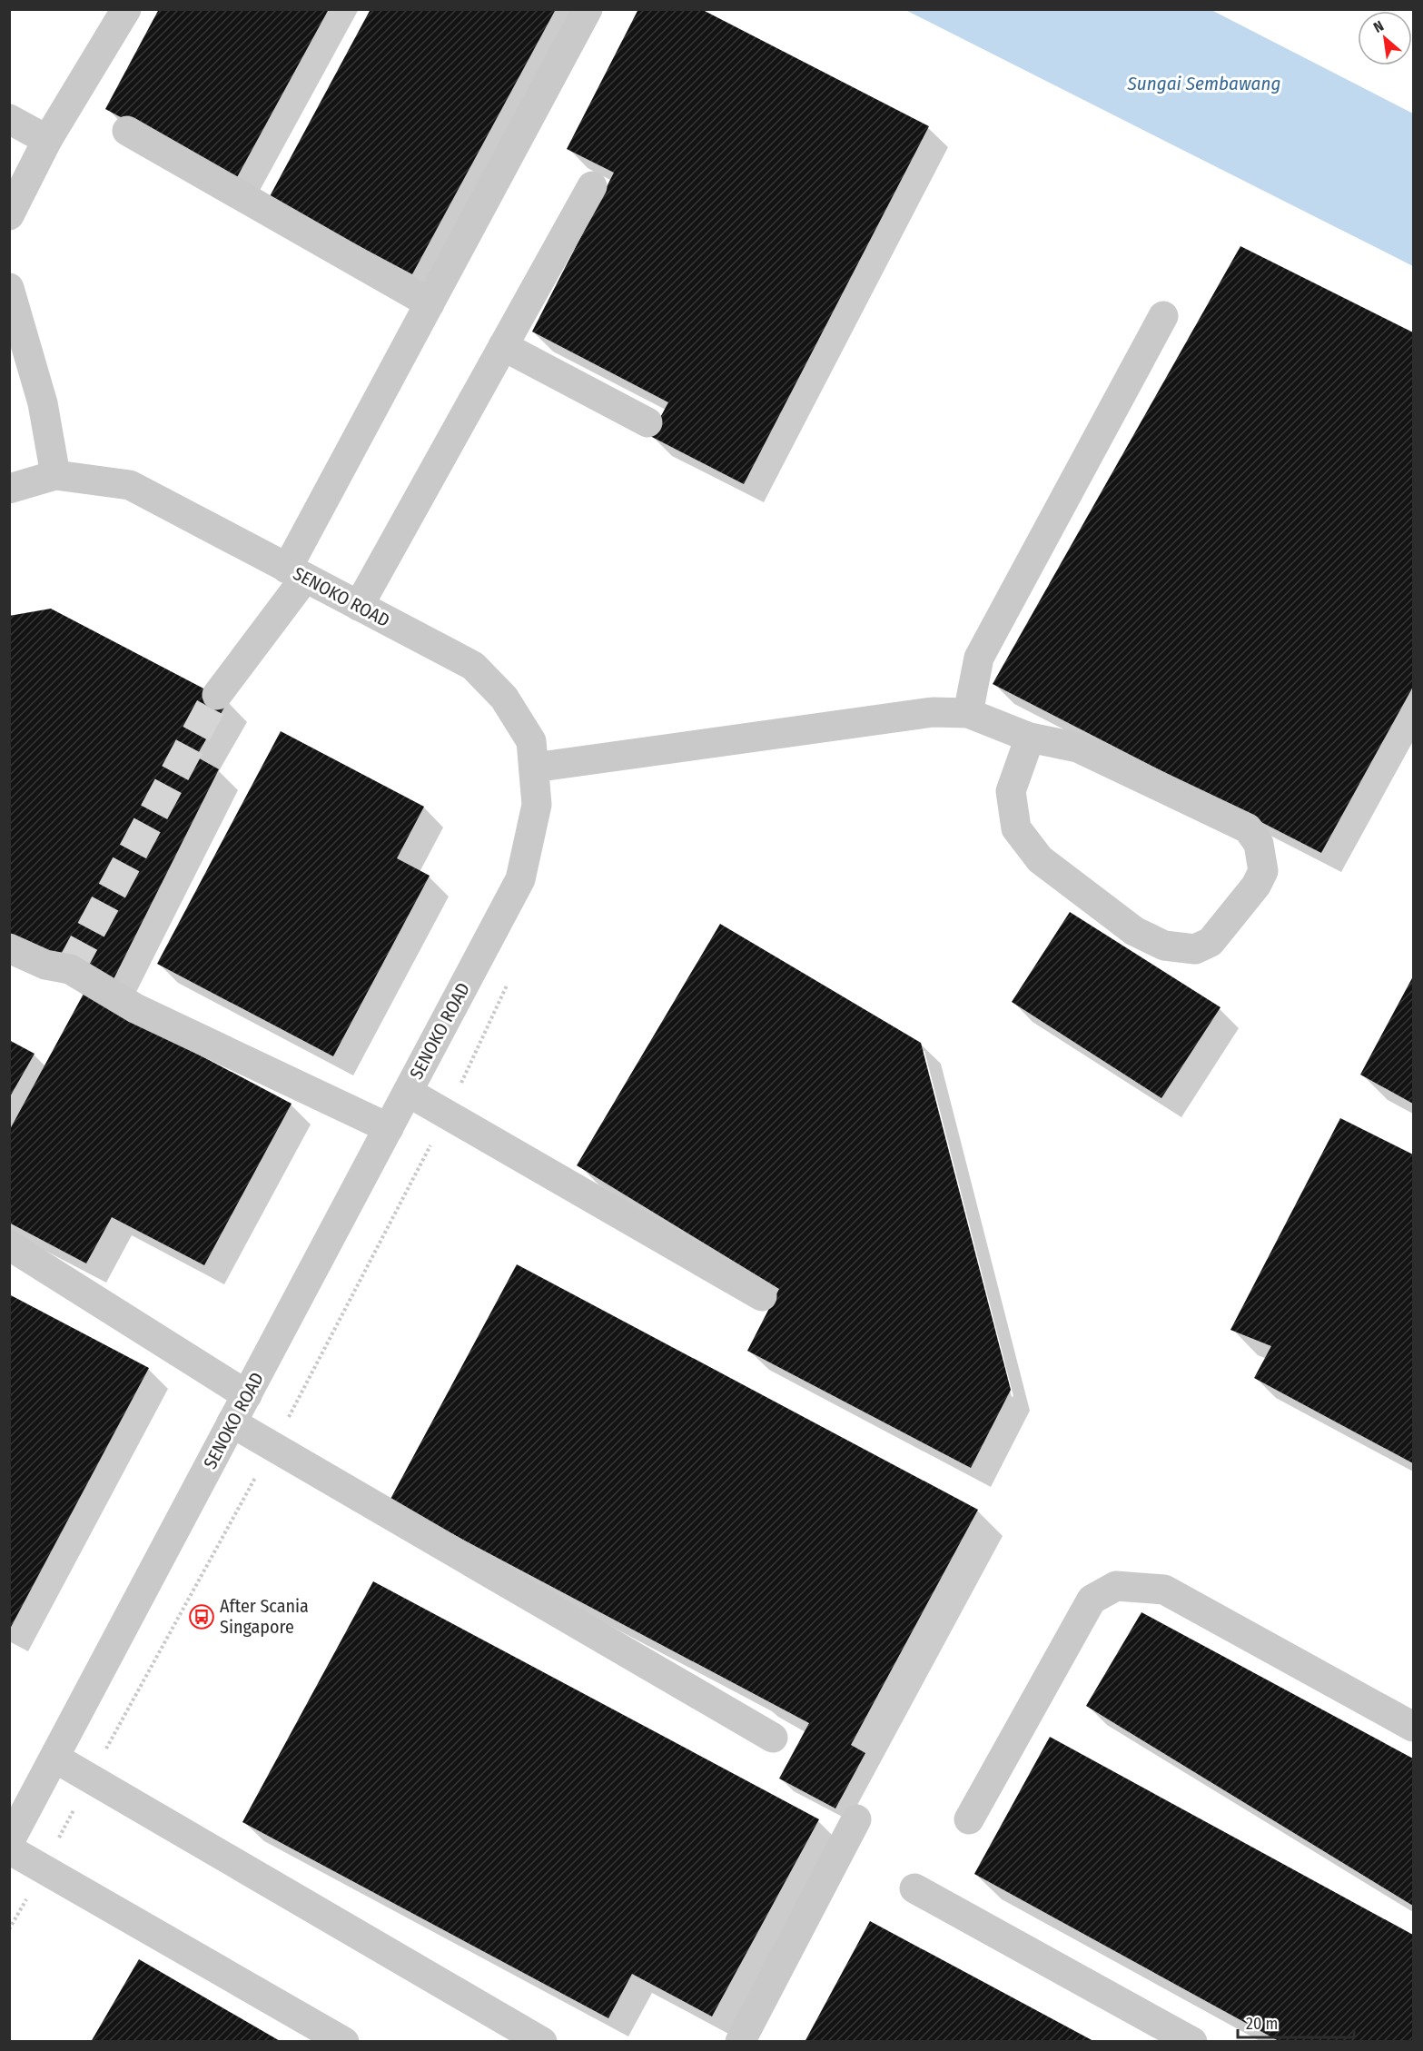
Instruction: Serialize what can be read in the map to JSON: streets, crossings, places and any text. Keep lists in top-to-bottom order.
{
  "streets": {
    "street": ["SENOKO ROAD"]
  },
  "water": ["Sungai Sembawang"],
  "places": {
    "bus stop": ["After Scania Singapore"]
  },
  "scale_bar": "20 m",
  "north": "top left"
}
